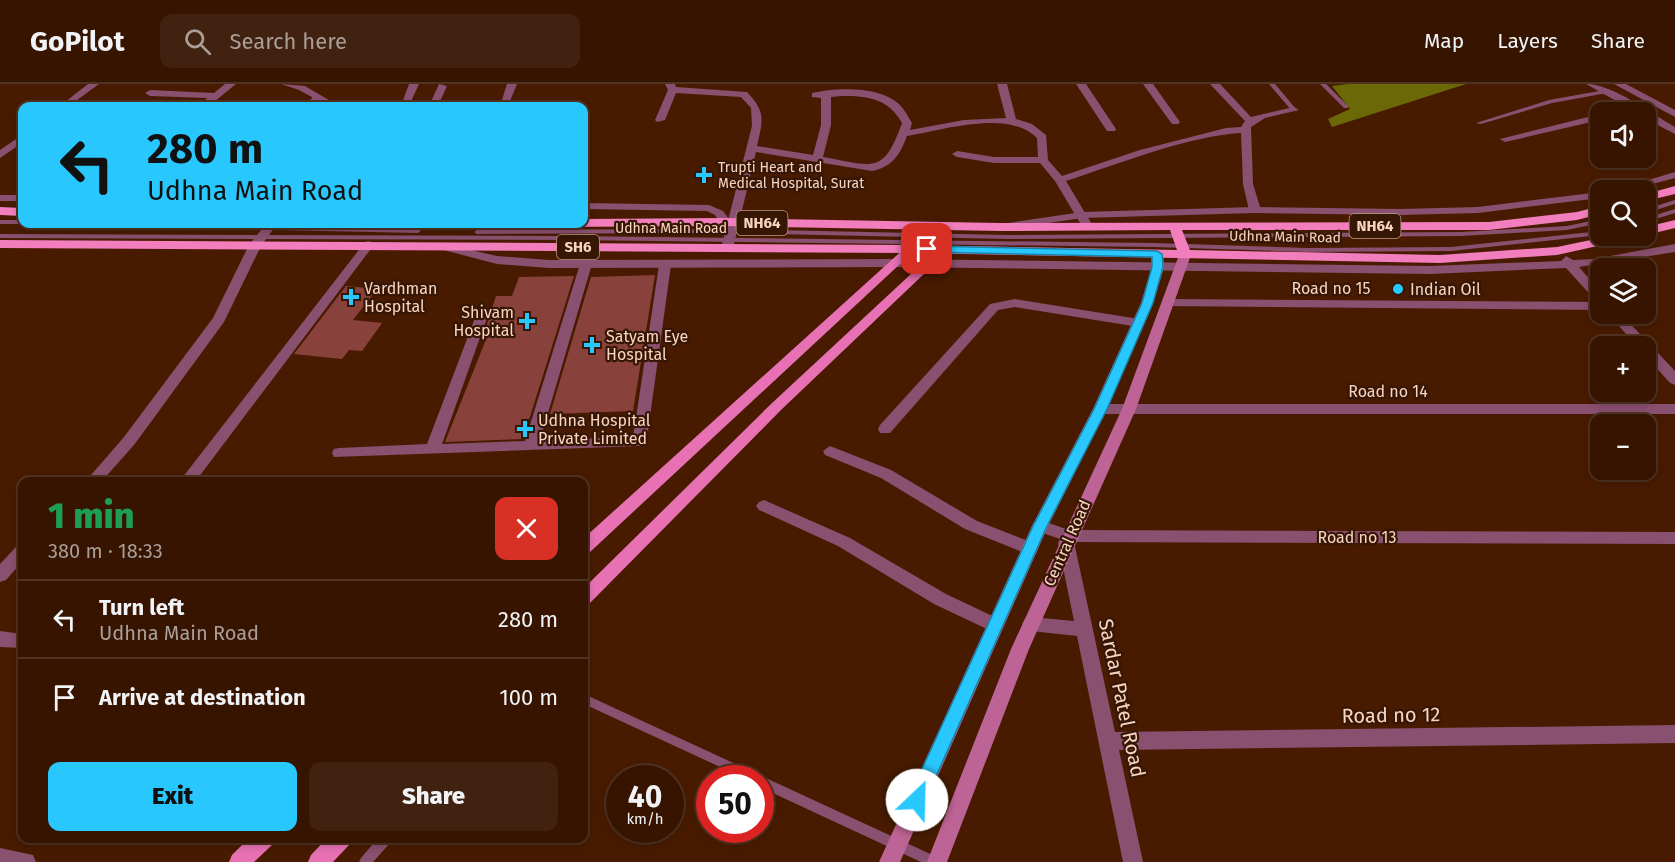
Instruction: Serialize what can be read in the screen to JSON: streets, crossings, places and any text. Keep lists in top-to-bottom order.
{
  "streets": {
    "highway": ["NH64", "Udhna Main Road", "SH6"],
    "main road": ["Central Road"],
    "street": [
      "Road no 15",
      "Road no 14",
      "Road no 13",
      "Sardar Patel Road",
      "Road no 12"
    ]
  },
  "crossings": [
    ["NH64", "Udhna Main Road"],
    ["NH64", "Central Road"],
    ["Udhna Main Road", "Central Road"],
    ["Road no 15", "Central Road"],
    ["Road no 14", "Central Road"],
    ["Road no 13", "Central Road"],
    ["Road no 13", "Sardar Patel Road"],
    ["Central Road", "Sardar Patel Road"],
    ["Sardar Patel Road", "Road no 12"]
  ],
  "places": {
    "health": [
      "Trupti Heart and Medical Hospital, Surat",
      "Vardhman Hospital",
      "Shivam Hospital",
      "Satyam Eye Hospital",
      "Udhna Hospital Private Limited"
    ],
    "other": ["Indian Oil"]
  },
  "page": {
    "header": "GoPilot",
    "search": "Search here",
    "nav": ["Map", "Layers", "Share"],
    "map_buttons": ["+", "−"],
    "turn": ["280 m", "Udhna Main Road"],
    "heading": ["1 min", "380 m · 18:33"],
    "list": [
      {
        "name": "Turn left",
        "note": "Udhna Main Road",
        "value": "280 m"
      },
      {
        "name": "Arrive at destination",
        "value": "100 m"
      }
    ],
    "buttons": ["Exit", "Share"],
    "speed": "40 km/h",
    "limit": "50"
  }
}
